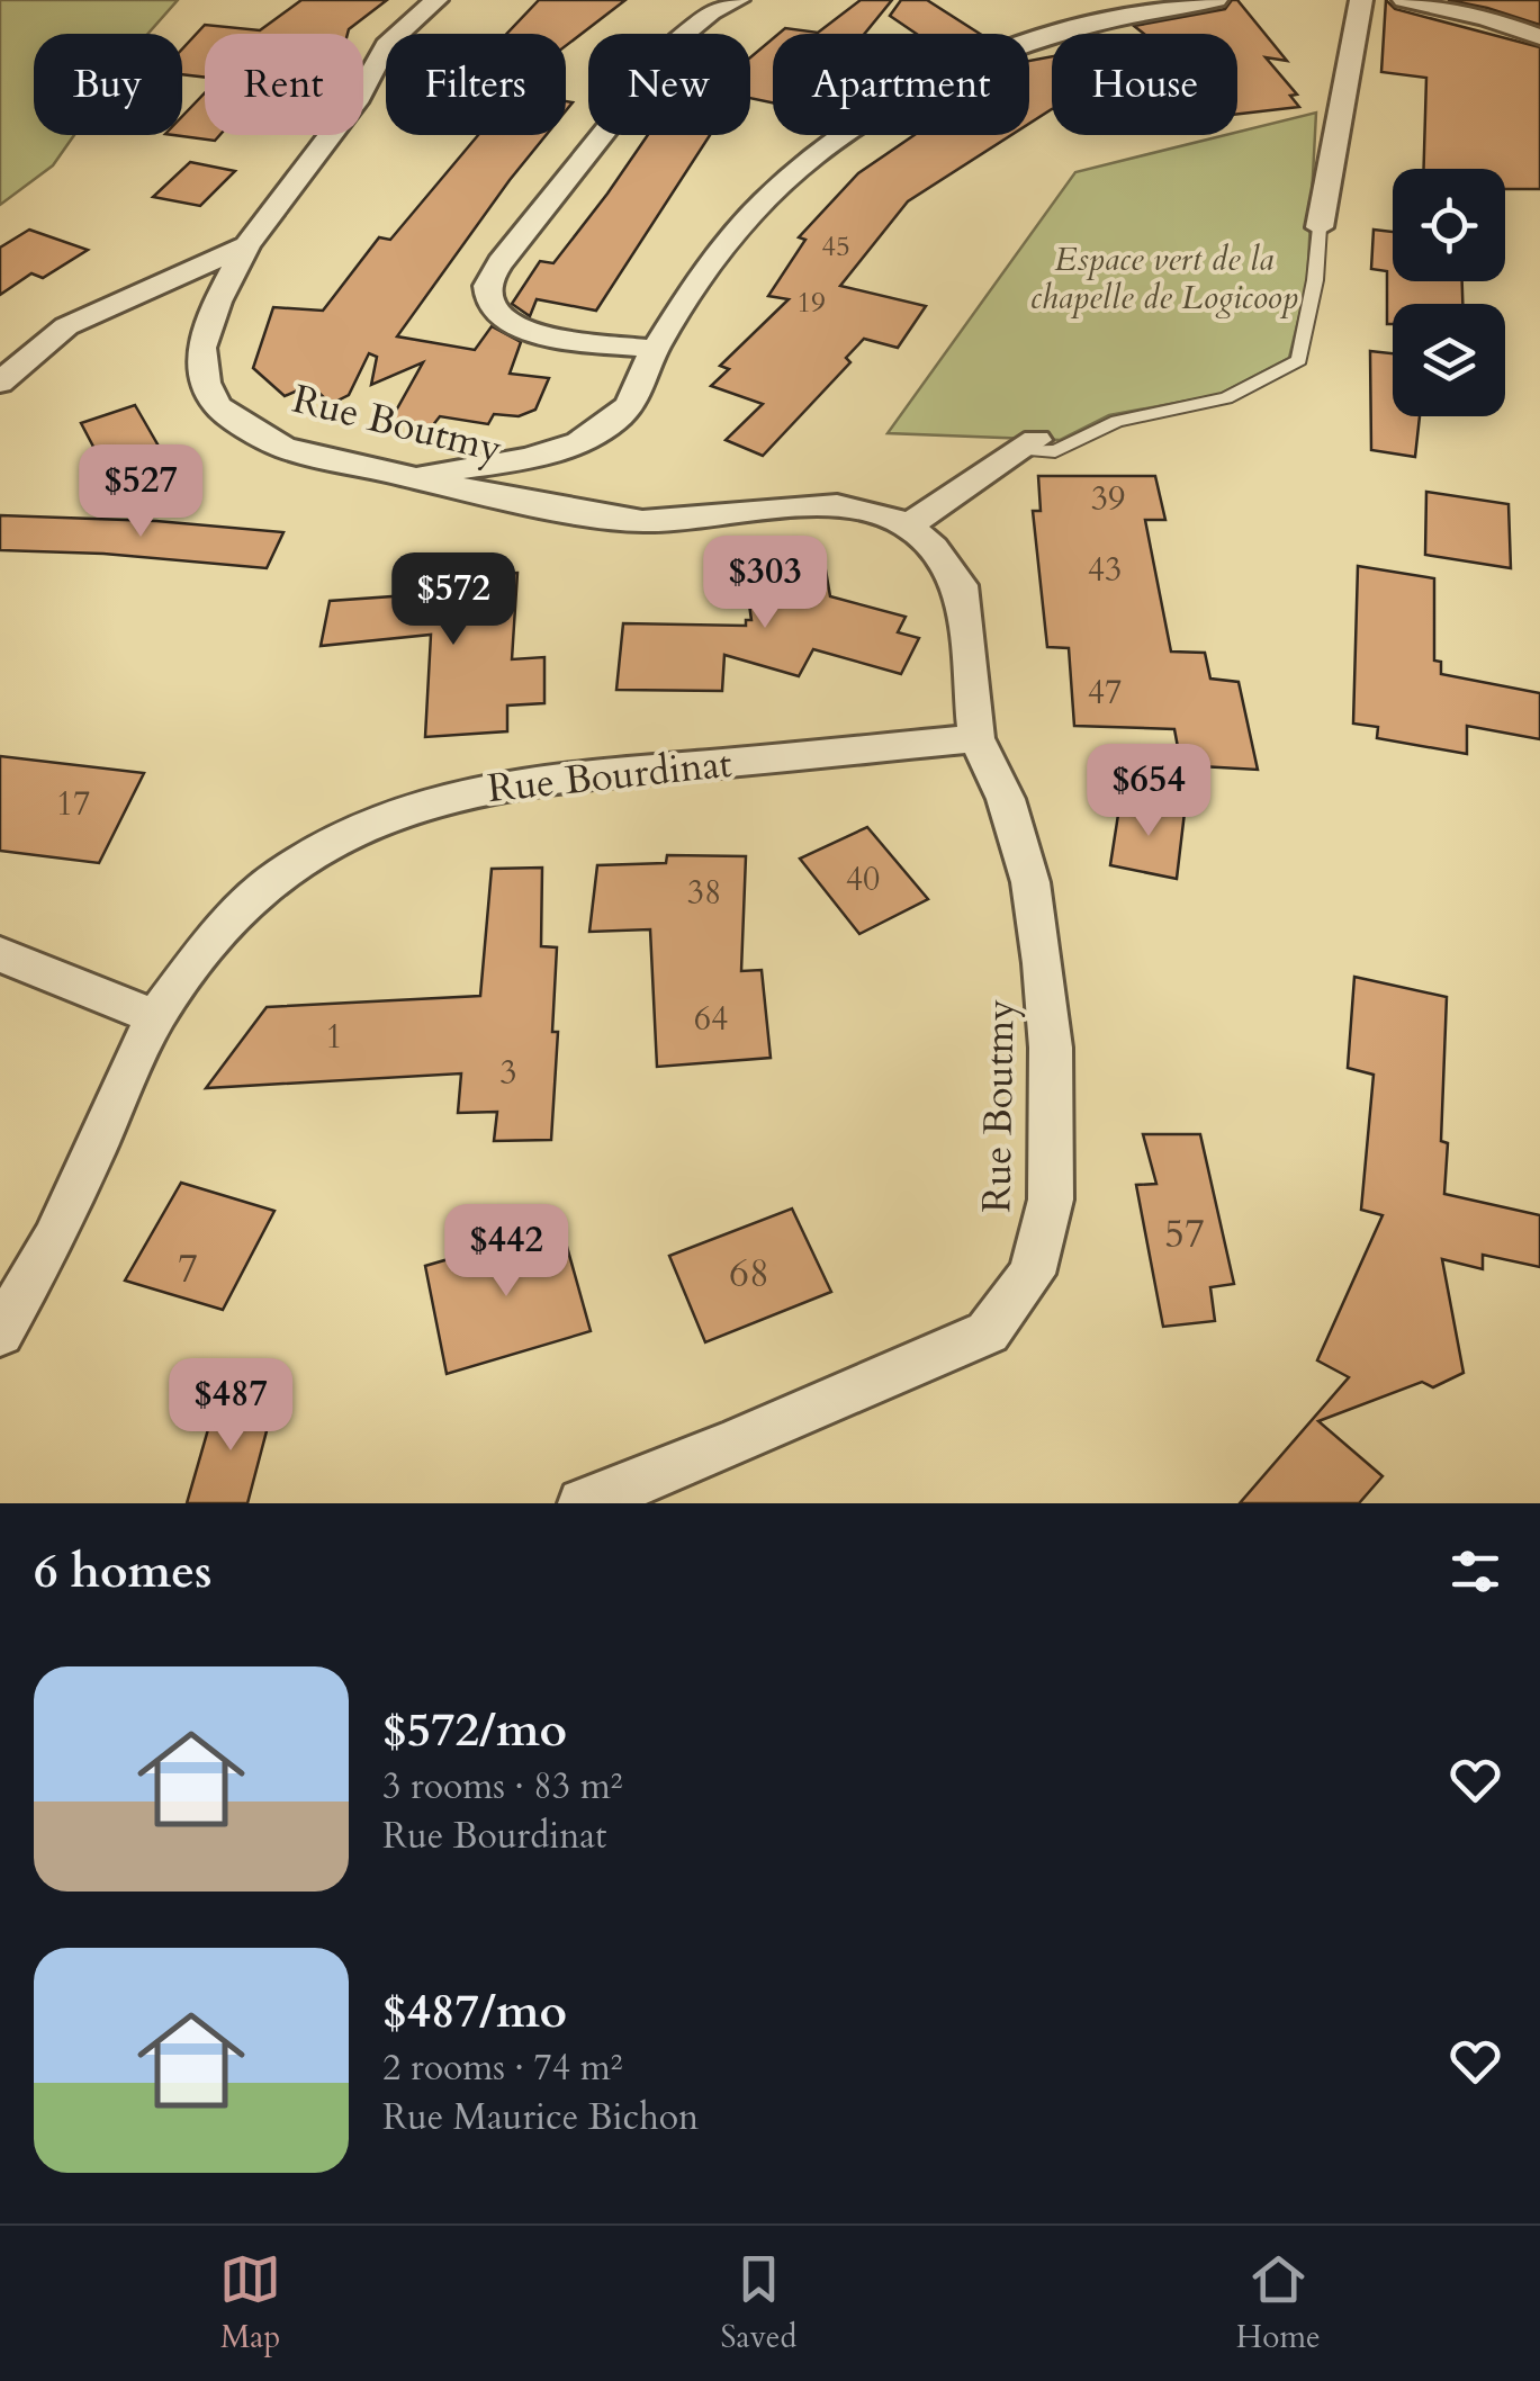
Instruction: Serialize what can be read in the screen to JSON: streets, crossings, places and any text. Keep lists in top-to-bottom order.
{
  "streets": {
    "street": ["Rue Boutmy", "Rue Bourdinat"]
  },
  "crossings": [
    ["Rue Boutmy", "Rue Bourdinat"]
  ],
  "parks": ["Espace vert de la chapelle de Logicoop"],
  "house_numbers": [
    "45",
    "19",
    "39",
    "43",
    "47",
    "17",
    "40",
    "38",
    "64",
    "1",
    "3",
    "57",
    "7",
    "68"
  ],
  "page": {
    "chip": [
      "Buy",
      "Rent",
      "Filters",
      "New",
      "Apartment",
      "House"
    ],
    "price": [
      "$527",
      "$303",
      "$572",
      "$654",
      "$442",
      "$487"
    ],
    "heading": "6 homes",
    "list": [
      {
        "name": "$572/mo",
        "note": "3 rooms · 83 m² · Rue Bourdinat"
      },
      {
        "name": "$487/mo",
        "note": "2 rooms · 74 m² · Rue Maurice Bichon"
      }
    ],
    "tabs": ["Map", "Saved", "Home"]
  }
}
